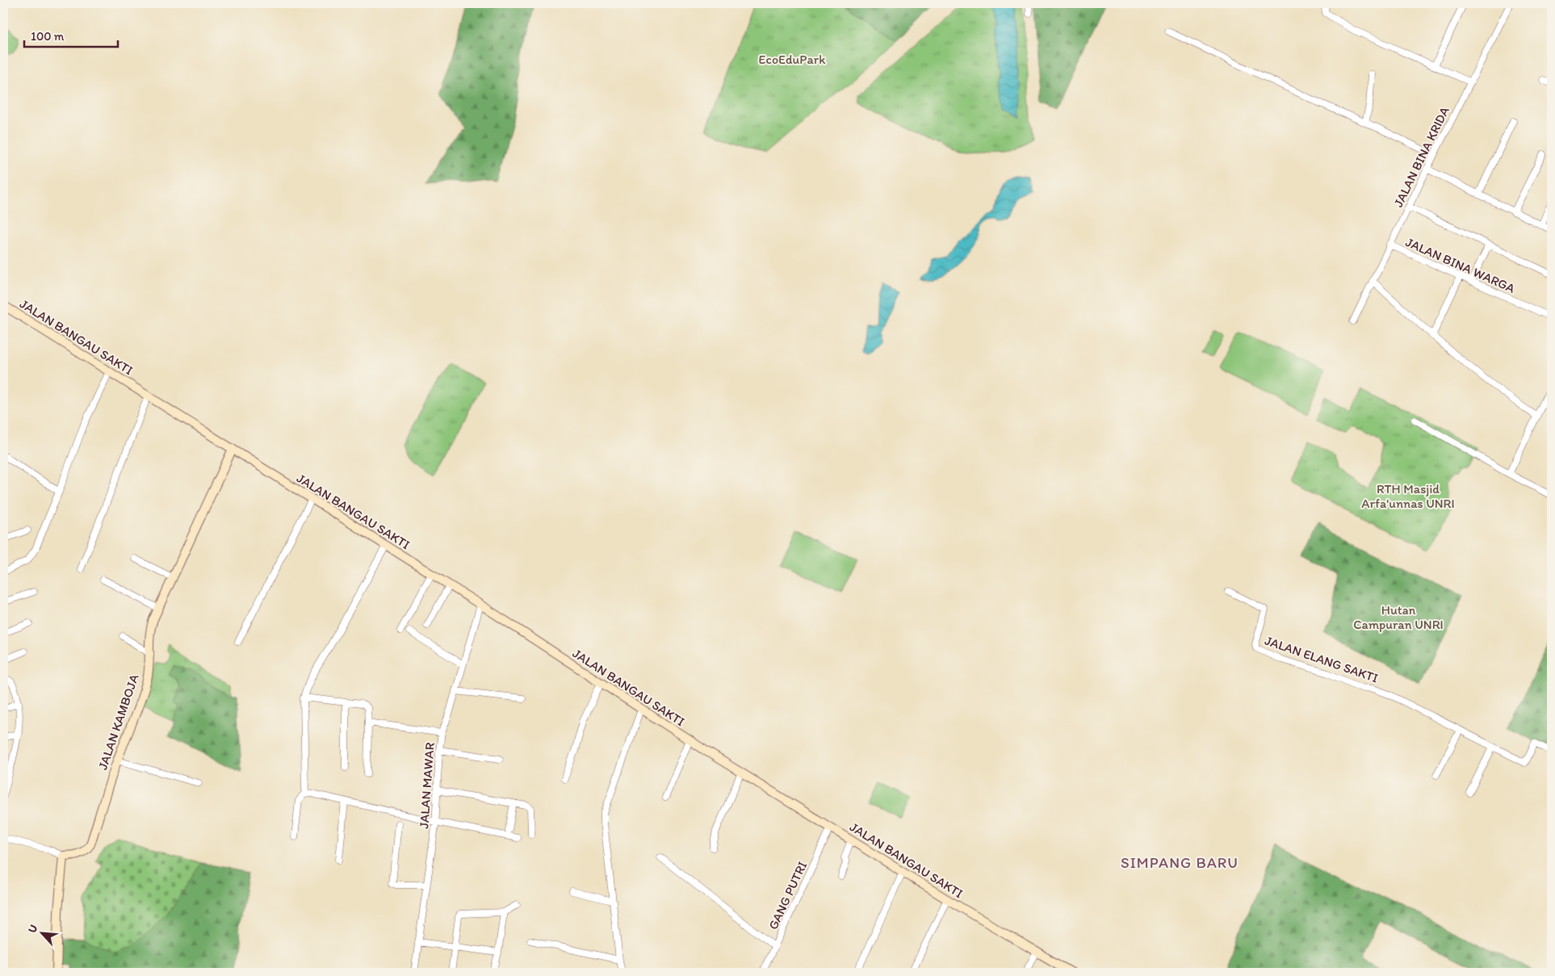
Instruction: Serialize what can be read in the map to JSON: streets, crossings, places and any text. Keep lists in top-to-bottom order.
{
  "streets": {
    "street": [
      "JALAN BINA KRIDA",
      "JALAN BINA WARGA",
      "JALAN BANGAU SAKTI",
      "JALAN ELANG SAKTI",
      "JALAN KAMBOJA",
      "JALAN MAWAR",
      "GANG PUTRI"
    ]
  },
  "crossings": [
    ["JALAN BINA KRIDA", "JALAN BINA WARGA"],
    ["JALAN BANGAU SAKTI", "JALAN KAMBOJA"],
    ["JALAN BANGAU SAKTI", "JALAN MAWAR"],
    ["JALAN BANGAU SAKTI", "GANG PUTRI"]
  ],
  "districts": ["SIMPANG BARU"],
  "parks": ["EcoEduPark", "RTH Masjid Arfa'unnas UNRI", "Hutan Campuran UNRI"],
  "scale_bar": "100 m",
  "north": "top left"
}
